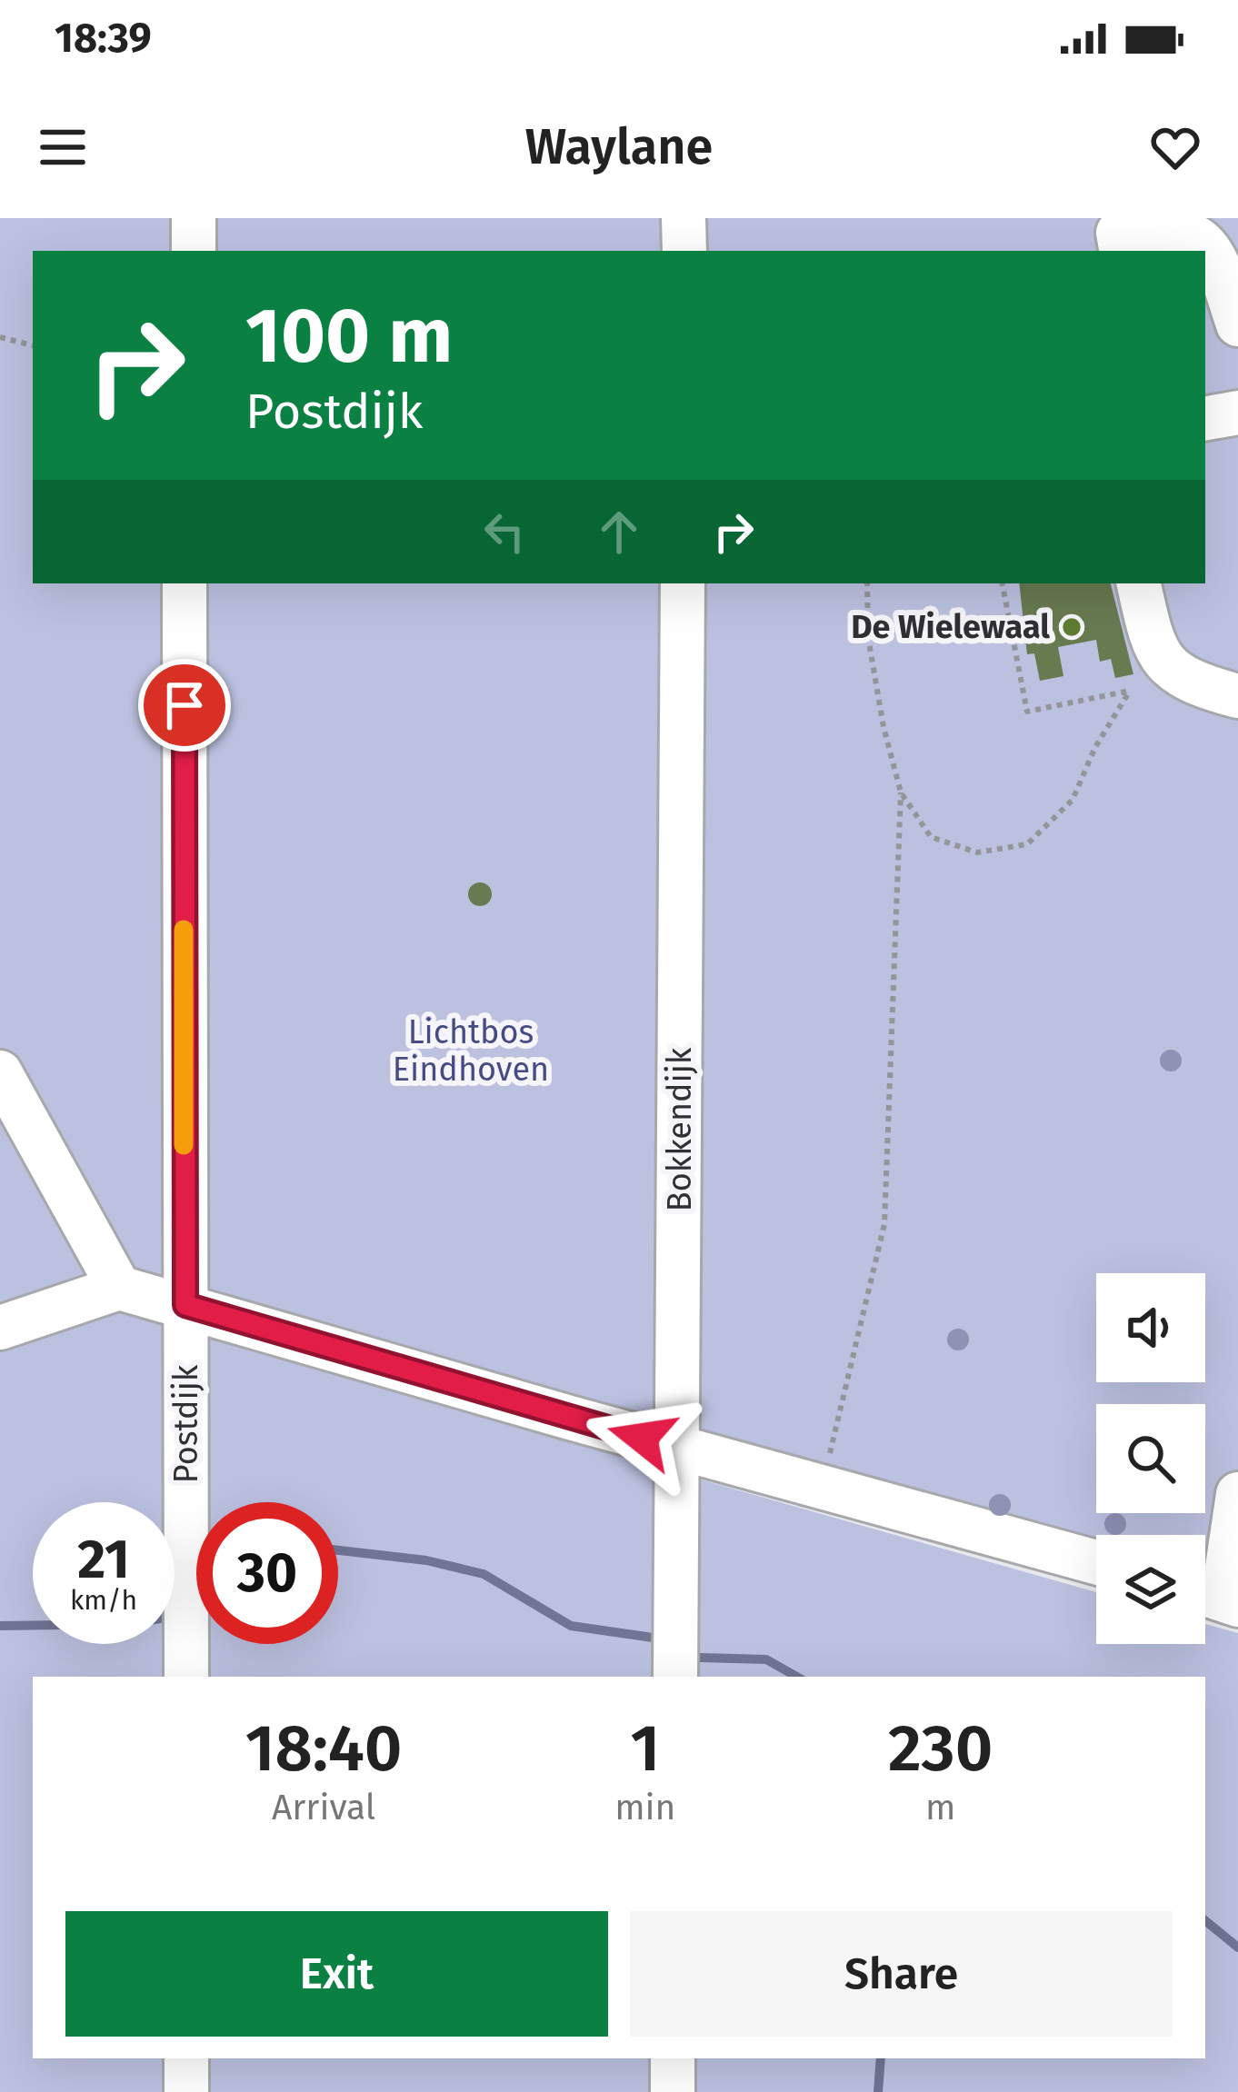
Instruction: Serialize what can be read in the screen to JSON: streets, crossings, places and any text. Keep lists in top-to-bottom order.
{
  "streets": {
    "street": ["Bokkendijk", "Postdijk"]
  },
  "parks": ["Lichtbos Eindhoven"],
  "places": ["De Wielewaal"],
  "page": {
    "status": "18:39",
    "header": "Waylane",
    "turn": ["100 m", "Postdijk"],
    "speed": "21 km/h",
    "limit": "30",
    "eta": [
      "18:40",
      "Arrival",
      "1",
      "min",
      "230",
      "m"
    ],
    "buttons": ["Exit", "Share"]
  }
}
